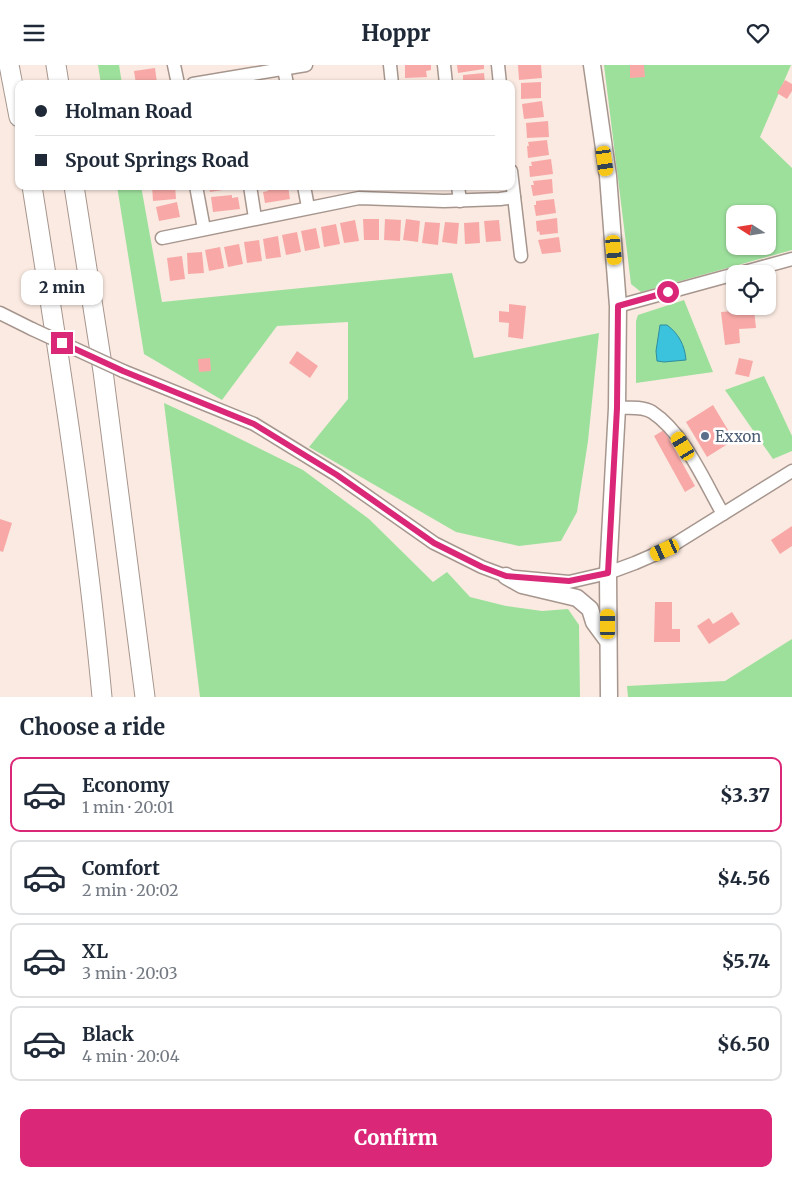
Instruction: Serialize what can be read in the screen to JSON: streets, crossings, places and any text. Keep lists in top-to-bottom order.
{
  "places": ["Exxon"],
  "north": "left",
  "page": {
    "header": "Hoppr",
    "banner": ["Holman Road", "Spout Springs Road"],
    "bubble": "2 min",
    "heading": "Choose a ride",
    "list": [
      {
        "name": "Economy",
        "note": "1 min · 20:01",
        "value": "$3.37"
      },
      {
        "name": "Comfort",
        "note": "2 min · 20:02",
        "value": "$4.56"
      },
      {
        "name": "XL",
        "note": "3 min · 20:03",
        "value": "$5.74"
      },
      {
        "name": "Black",
        "note": "4 min · 20:04",
        "value": "$6.50"
      }
    ],
    "buttons": "Confirm"
  }
}
